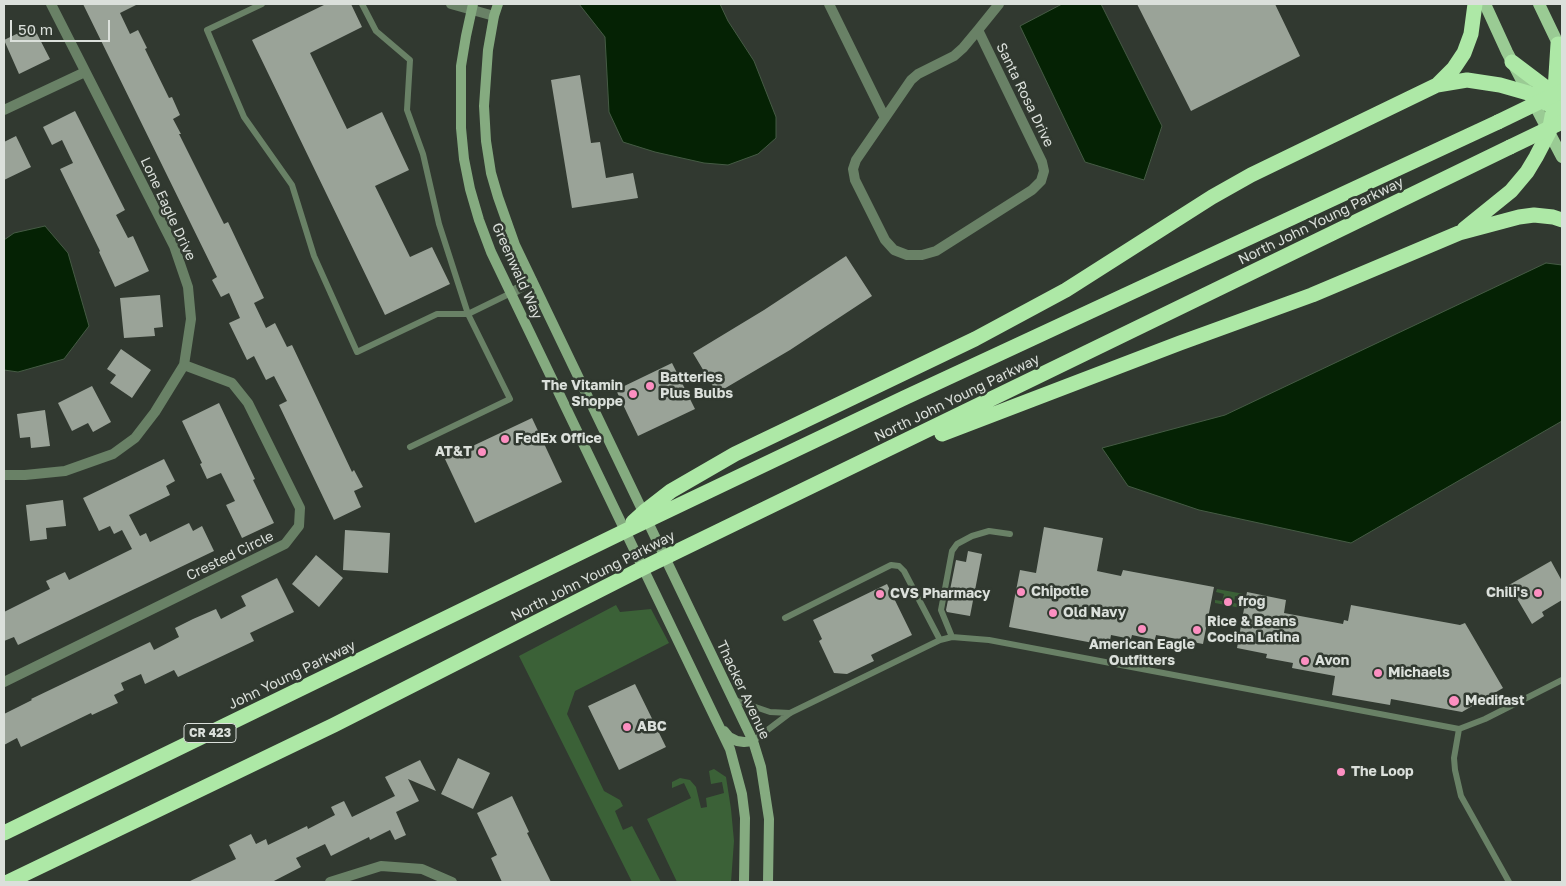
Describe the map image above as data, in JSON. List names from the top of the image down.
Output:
{
  "streets": {
    "highway": ["North John Young Parkway", "John Young Parkway", "CR 423"],
    "street": [
      "Santa Rosa Drive",
      "Lone Eagle Drive",
      "Greenwald Way",
      "Crested Circle",
      "Thacker Avenue"
    ]
  },
  "crossings": [
    ["Lone Eagle Drive", "Crested Circle"],
    ["North John Young Parkway", "Greenwald Way"],
    ["North John Young Parkway", "John Young Parkway"],
    ["North John Young Parkway", "Thacker Avenue"],
    ["Greenwald Way", "Thacker Avenue"]
  ],
  "places": [
    "Batteries Plus Bulbs",
    "The Vitamin Shoppe",
    "FedEx Office",
    "AT&T",
    "Chipotle",
    "Chili's",
    "CVS Pharmacy",
    "frog",
    "Old Navy",
    "American Eagle Outfitters",
    "Rice & Beans Cocina Latina",
    "Avon",
    "Michaels",
    "Medifast",
    "ABC",
    "The Loop"
  ],
  "scale_bar": "50 m"
}
